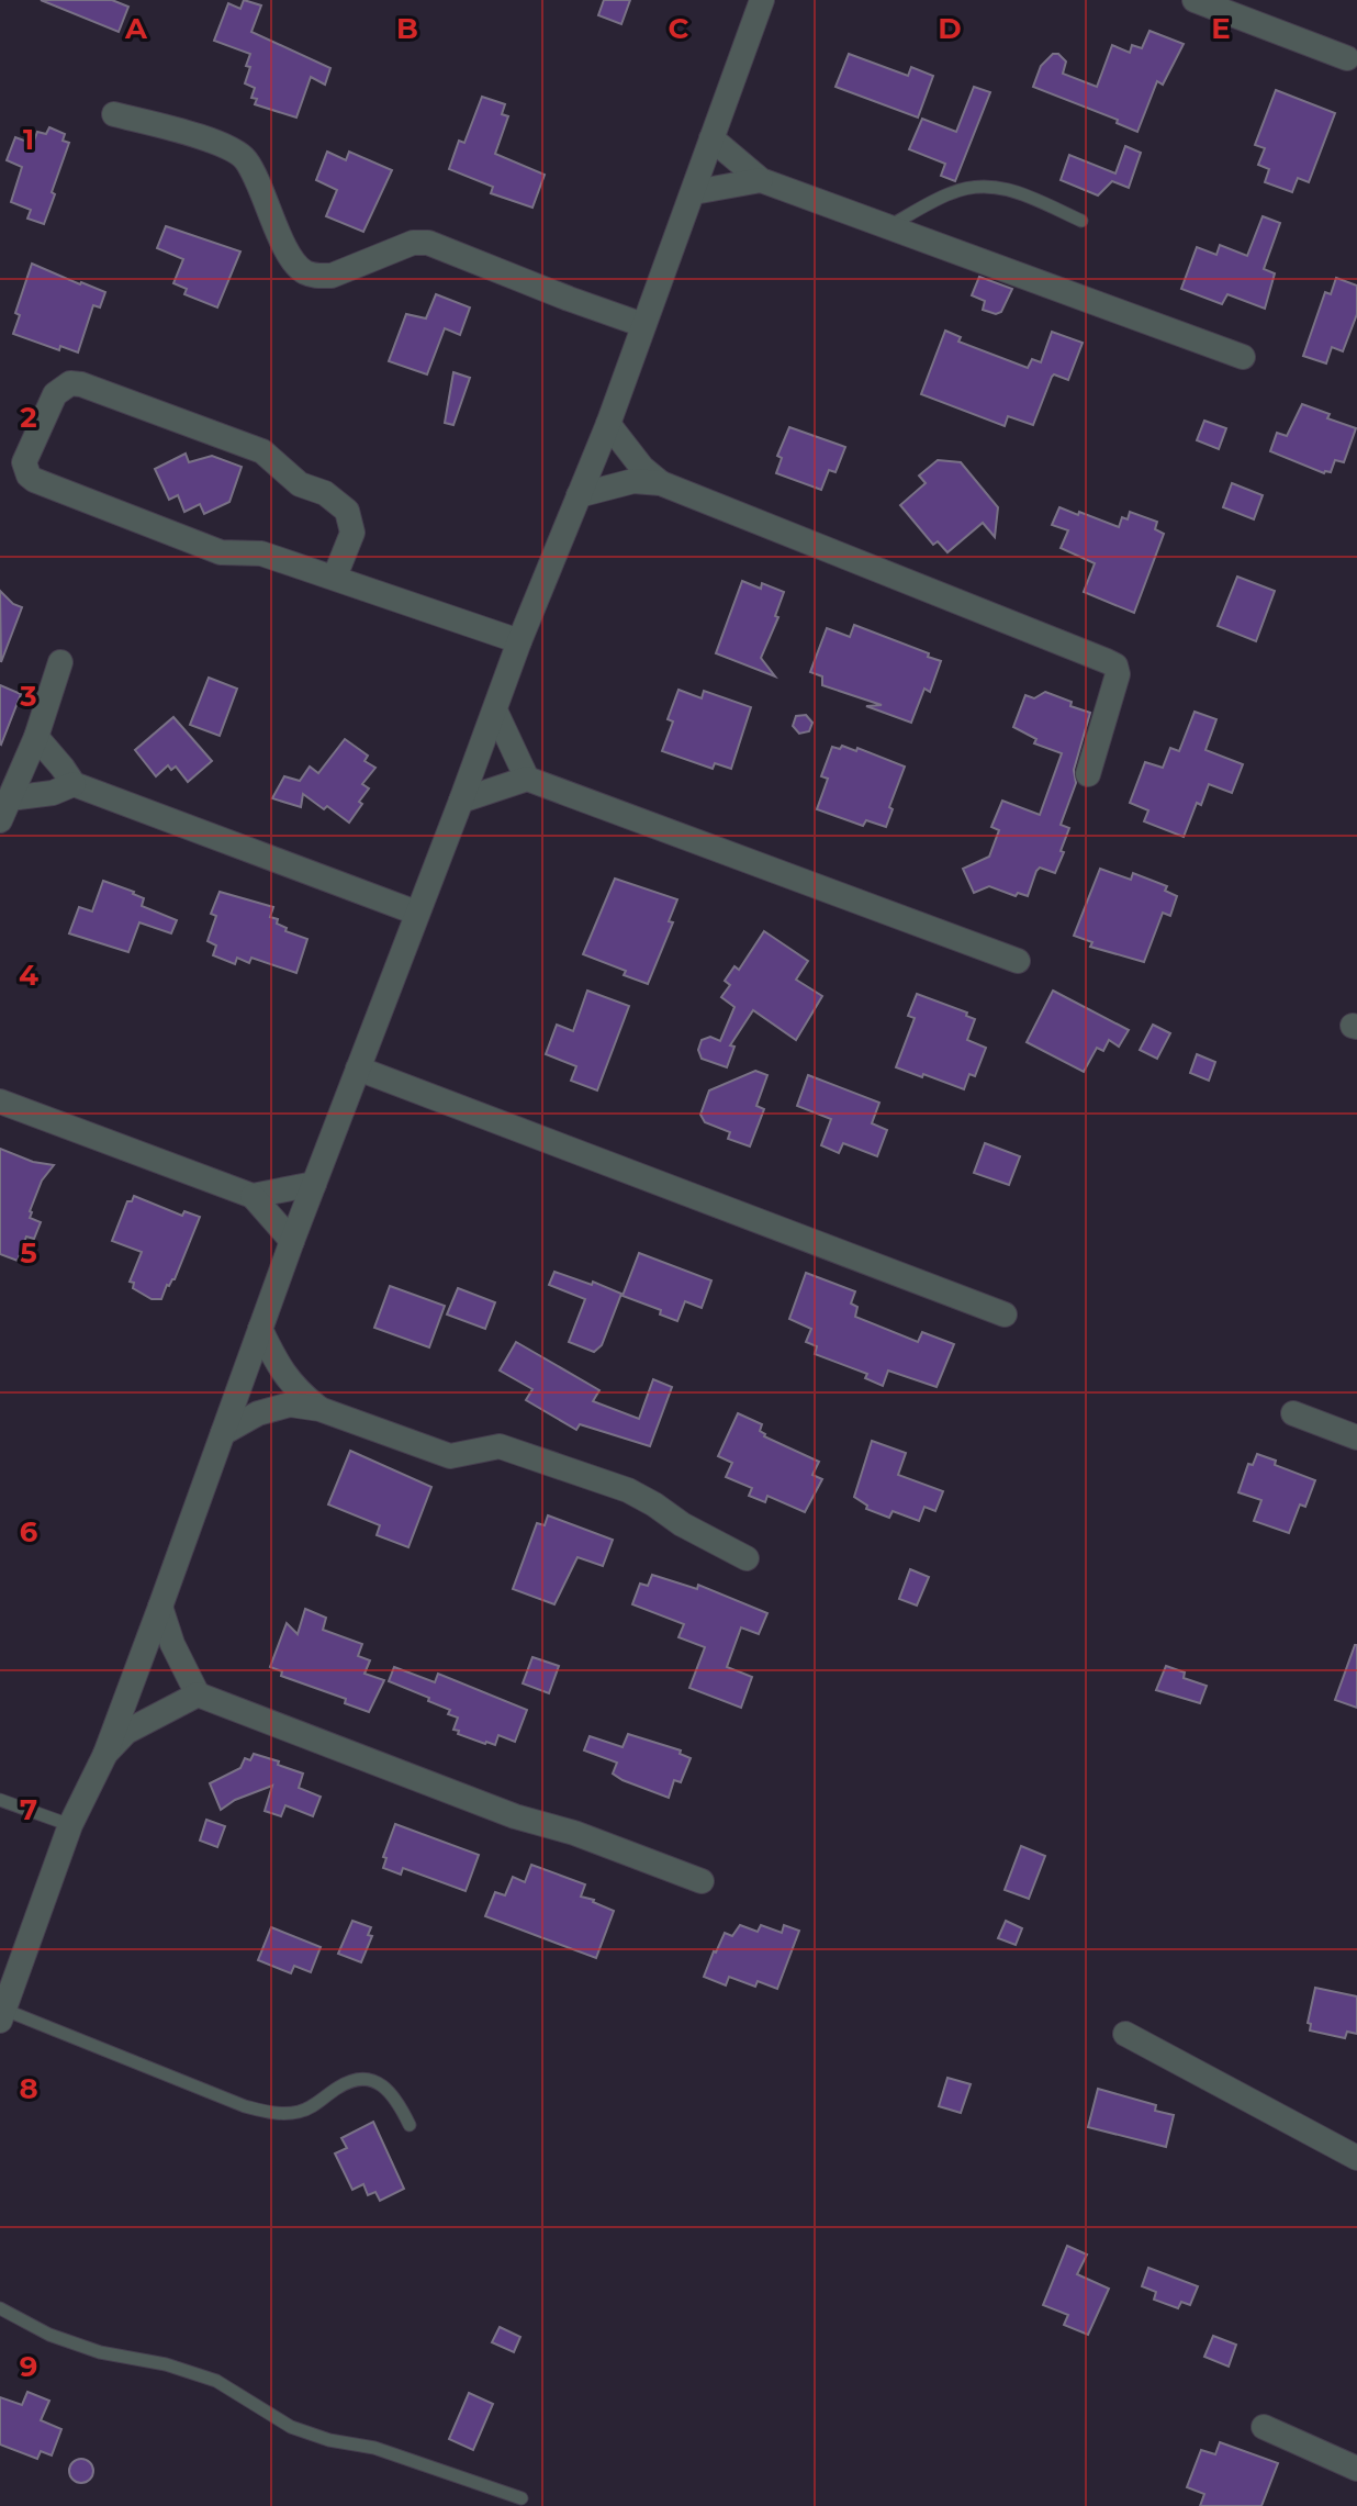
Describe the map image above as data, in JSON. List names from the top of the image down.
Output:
{
  "grid": {
    "columns": [
      "A",
      "B",
      "C",
      "D",
      "E"
    ],
    "rows": [
      "1",
      "2",
      "3",
      "4",
      "5",
      "6",
      "7",
      "8",
      "9"
    ]
  }
}
